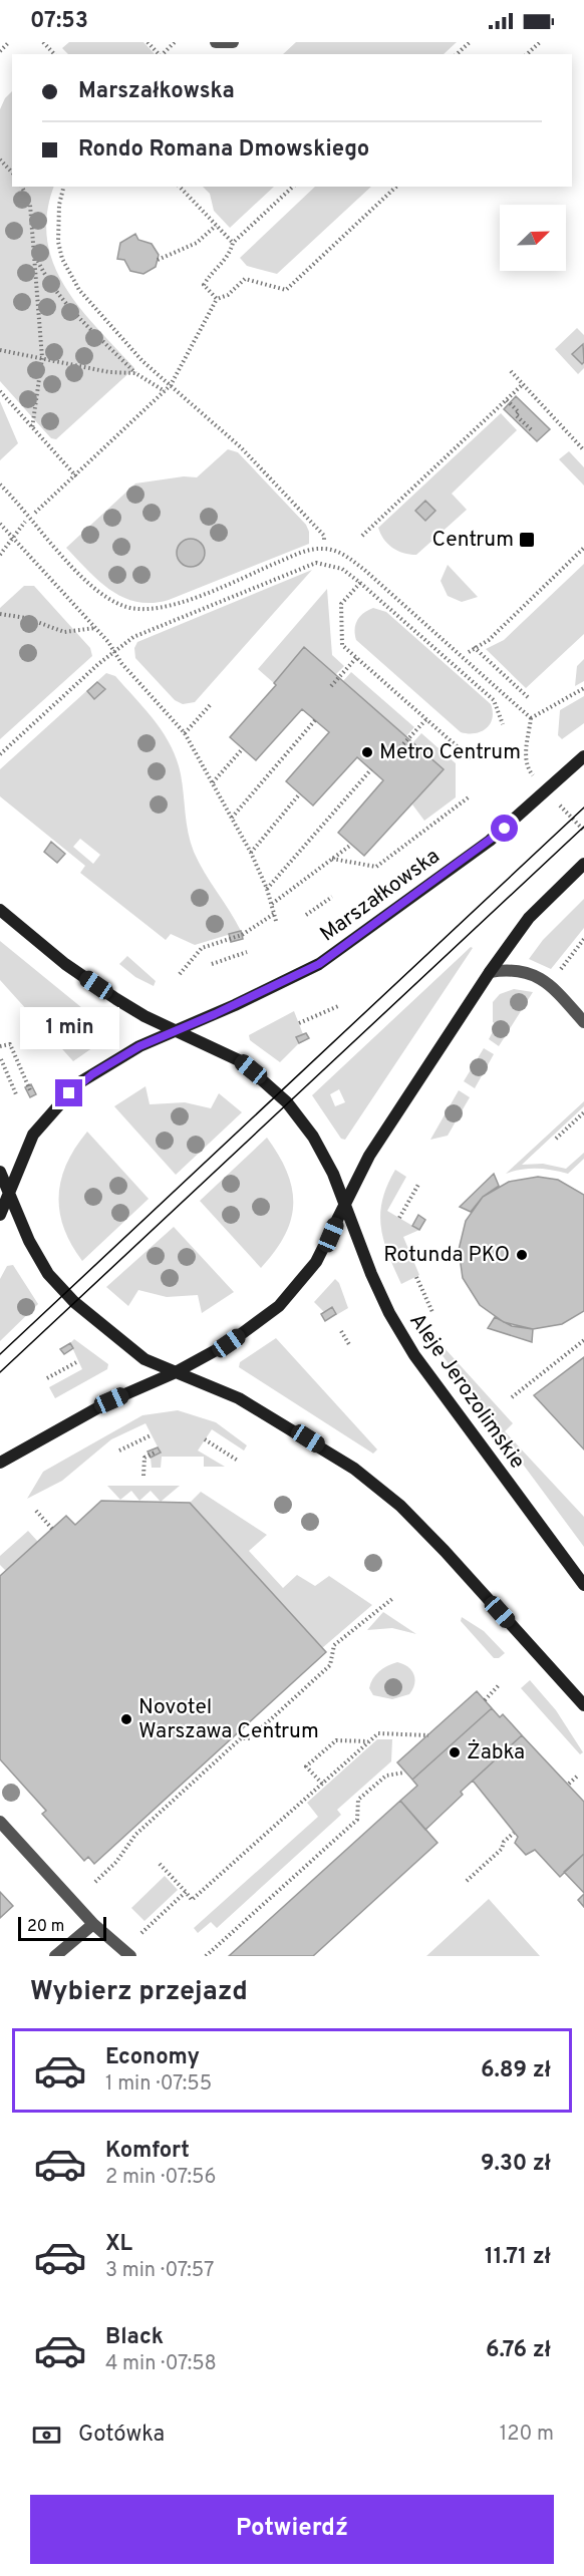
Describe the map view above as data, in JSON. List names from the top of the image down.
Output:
{
  "streets": {
    "main road": ["Marszałkowska", "Aleje Jerozolimskie"]
  },
  "crossings": [
    ["Marszałkowska", "Aleje Jerozolimskie"]
  ],
  "places": {
    "transit": ["Centrum"],
    "other": [
      "Metro Centrum",
      "Rotunda PKO",
      "Novotel Warszawa Centrum",
      "Żabka"
    ]
  },
  "scale_bar": "20 m",
  "north": "top right",
  "page": {
    "status": "07:53",
    "banner": ["Marszałkowska", "Rondo Romana Dmowskiego"],
    "bubble": "1 min",
    "scale": "20 m",
    "heading": "Wybierz przejazd",
    "list": [
      {
        "name": "Economy",
        "note": "1 min · 07:55",
        "value": "6.89 zł"
      },
      {
        "name": "Komfort",
        "note": "2 min · 07:56",
        "value": "9.30 zł"
      },
      {
        "name": "XL",
        "note": "3 min · 07:57",
        "value": "11.71 zł"
      },
      {
        "name": "Black",
        "note": "4 min · 07:58",
        "value": "6.76 zł"
      }
    ],
    "pay": ["Gotówka", "120 m"],
    "buttons": "Potwierdź"
  }
}
